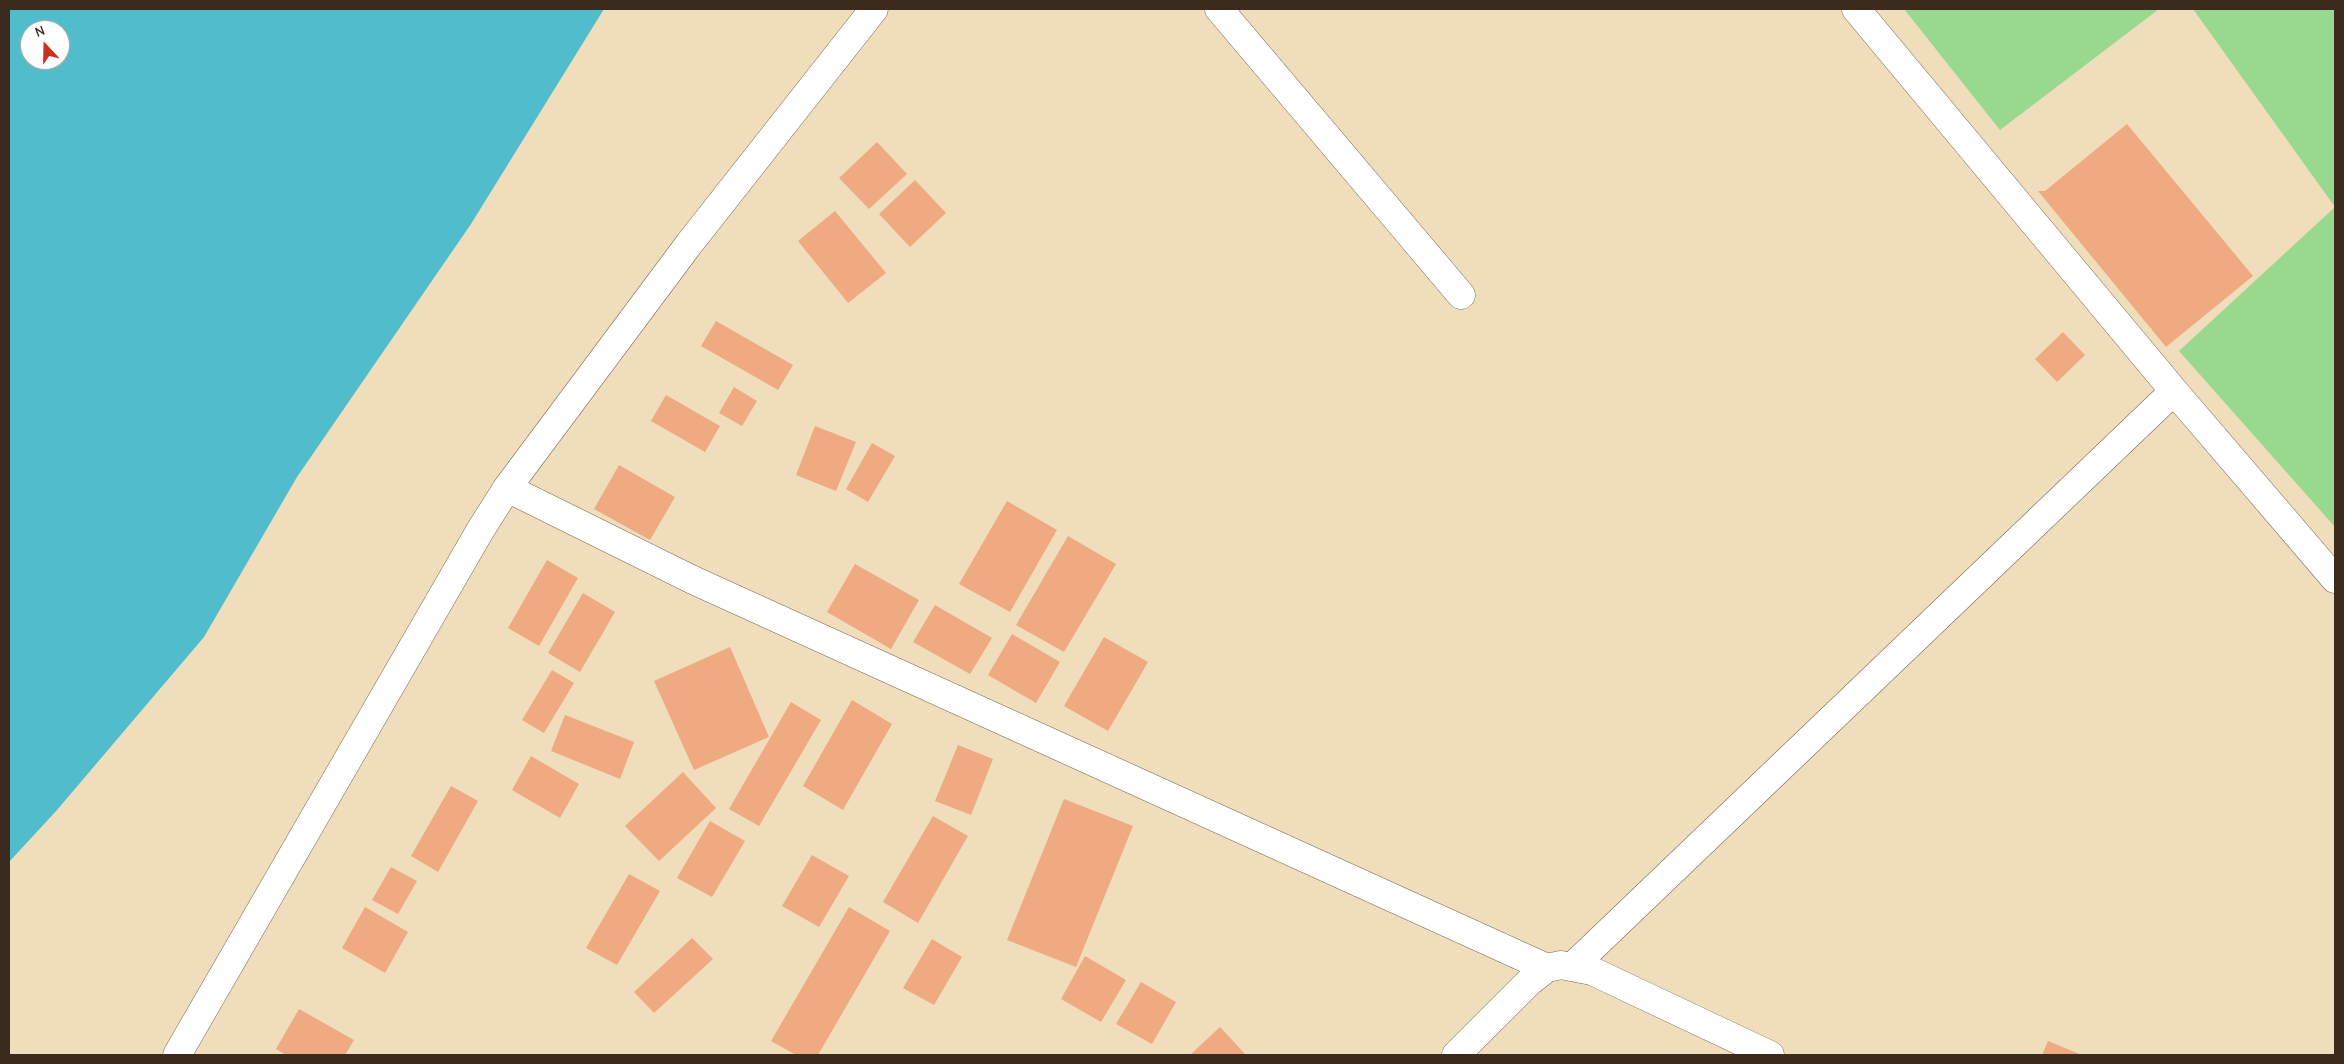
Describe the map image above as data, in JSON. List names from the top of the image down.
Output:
{
  "north": "top"
}
